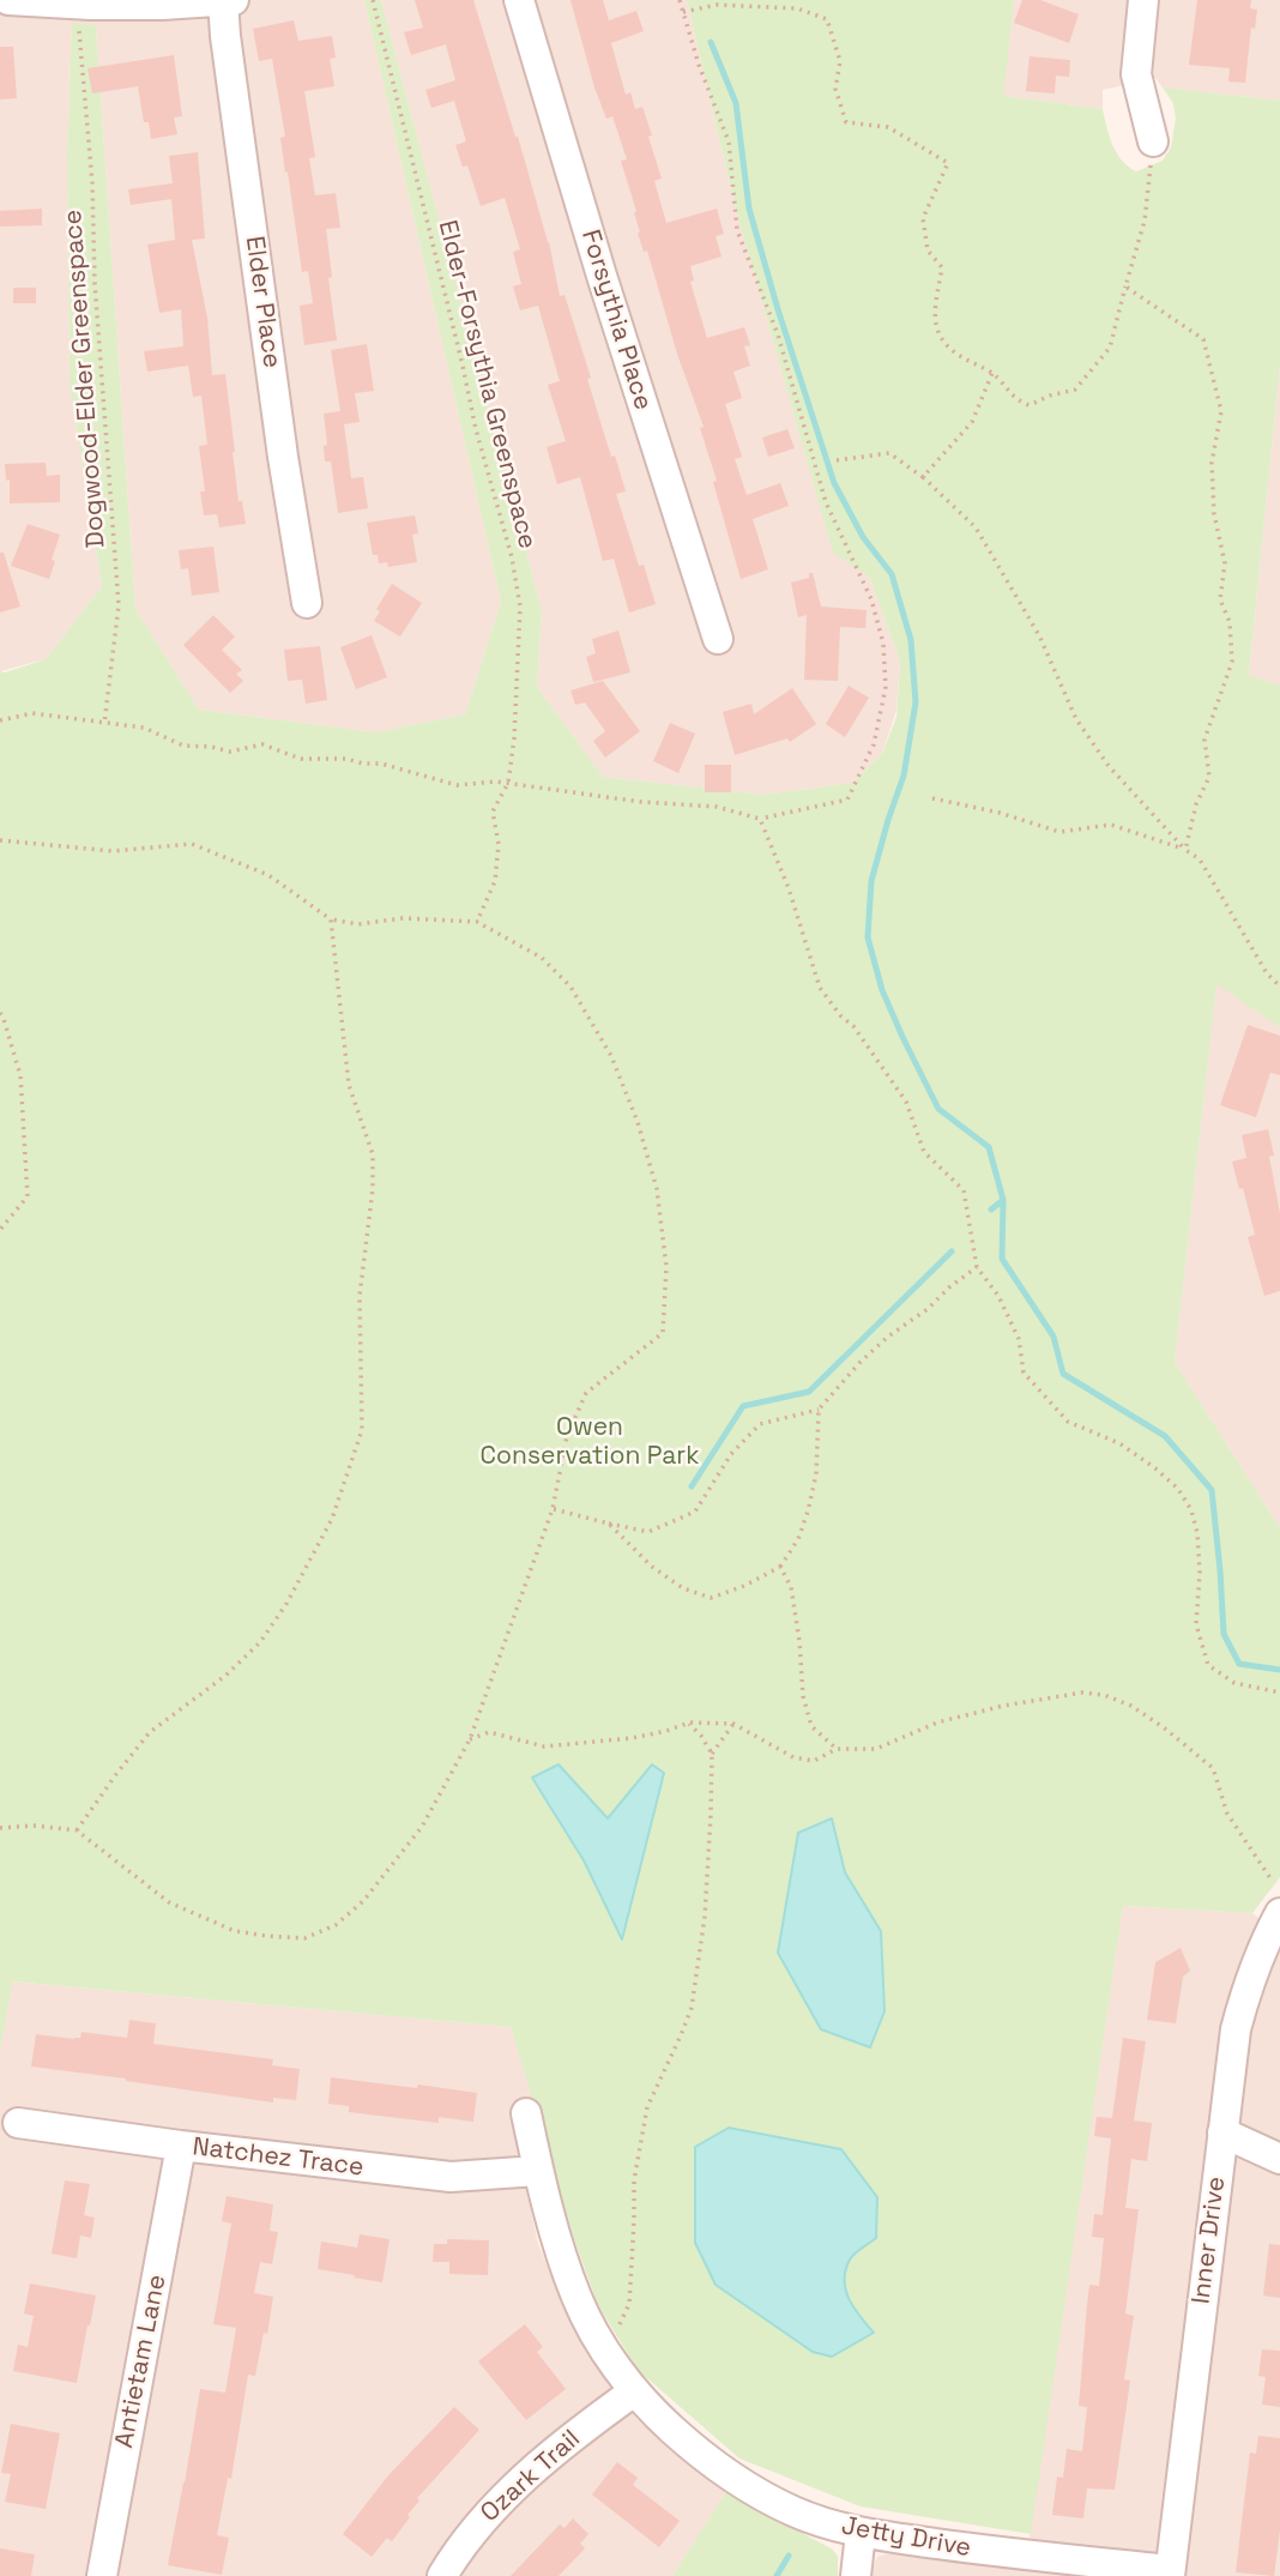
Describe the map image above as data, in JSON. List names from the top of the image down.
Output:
{
  "streets": {
    "street": [
      "Elder Place",
      "Forsythia Place",
      "Natchez Trace",
      "Inner Drive",
      "Antietam Lane",
      "Ozark Trail",
      "Jetty Drive"
    ],
    "path": ["Dogwood-Elder Greenspace", "Elder-Forsythia Greenspace"]
  },
  "crossings": [
    ["Natchez Trace", "Antietam Lane"],
    ["Natchez Trace", "Jetty Drive"],
    ["Inner Drive", "Jetty Drive"],
    ["Ozark Trail", "Jetty Drive"]
  ],
  "parks": ["Owen Conservation Park"]
}
